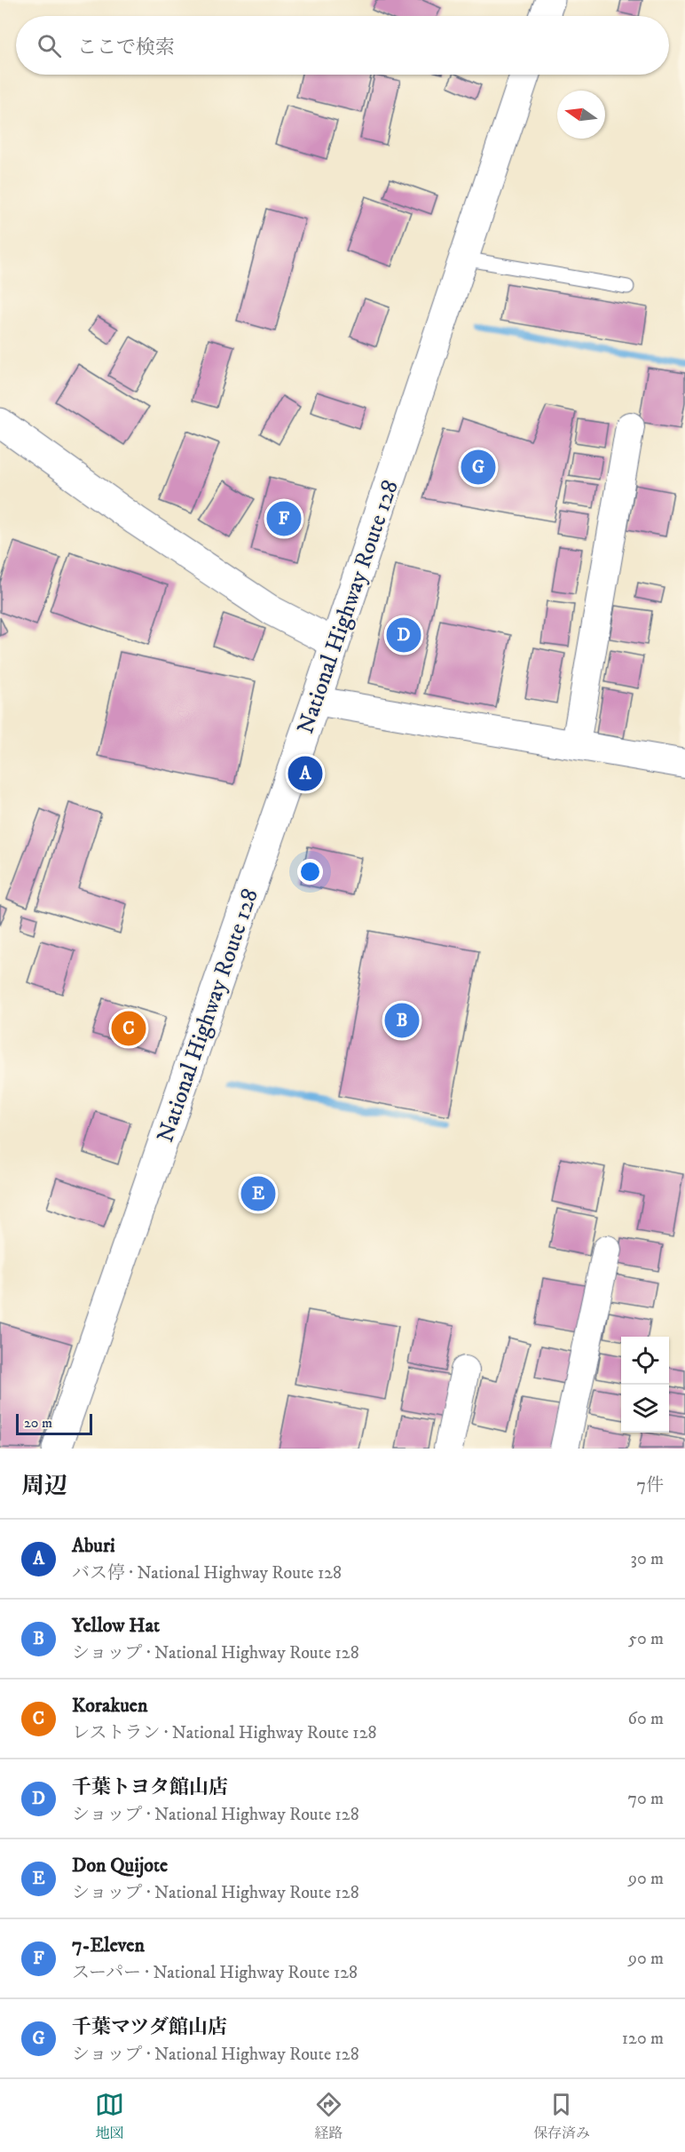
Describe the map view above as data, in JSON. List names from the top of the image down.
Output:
{
  "streets": {
    "main road": ["National Highway Route 128"]
  },
  "scale_bar": "20 m",
  "north": "left",
  "page": {
    "search": "ここで検索",
    "pins": [
      "G",
      "F",
      "D",
      "A",
      "B",
      "C",
      "E"
    ],
    "scale": "20 m",
    "heading": ["周辺", "7件"],
    "list": [
      {
        "mark": "A",
        "name": "Aburi",
        "note": "バス停 · National Highway Route 128",
        "value": "30 m"
      },
      {
        "mark": "B",
        "name": "Yellow Hat",
        "note": "ショップ · National Highway Route 128",
        "value": "50 m"
      },
      {
        "mark": "C",
        "name": "Korakuen",
        "note": "レストラン · National Highway Route 128",
        "value": "60 m"
      },
      {
        "mark": "D",
        "name": "千葉トヨタ館山店",
        "note": "ショップ · National Highway Route 128",
        "value": "70 m"
      },
      {
        "mark": "E",
        "name": "Don Quijote",
        "note": "ショップ · National Highway Route 128",
        "value": "90 m"
      },
      {
        "mark": "F",
        "name": "7-Eleven",
        "note": "スーパー · National Highway Route 128",
        "value": "90 m"
      },
      {
        "mark": "G",
        "name": "千葉マツダ館山店",
        "note": "ショップ · National Highway Route 128",
        "value": "120 m"
      }
    ],
    "nav": ["地図", "経路", "保存済み"]
  }
}
